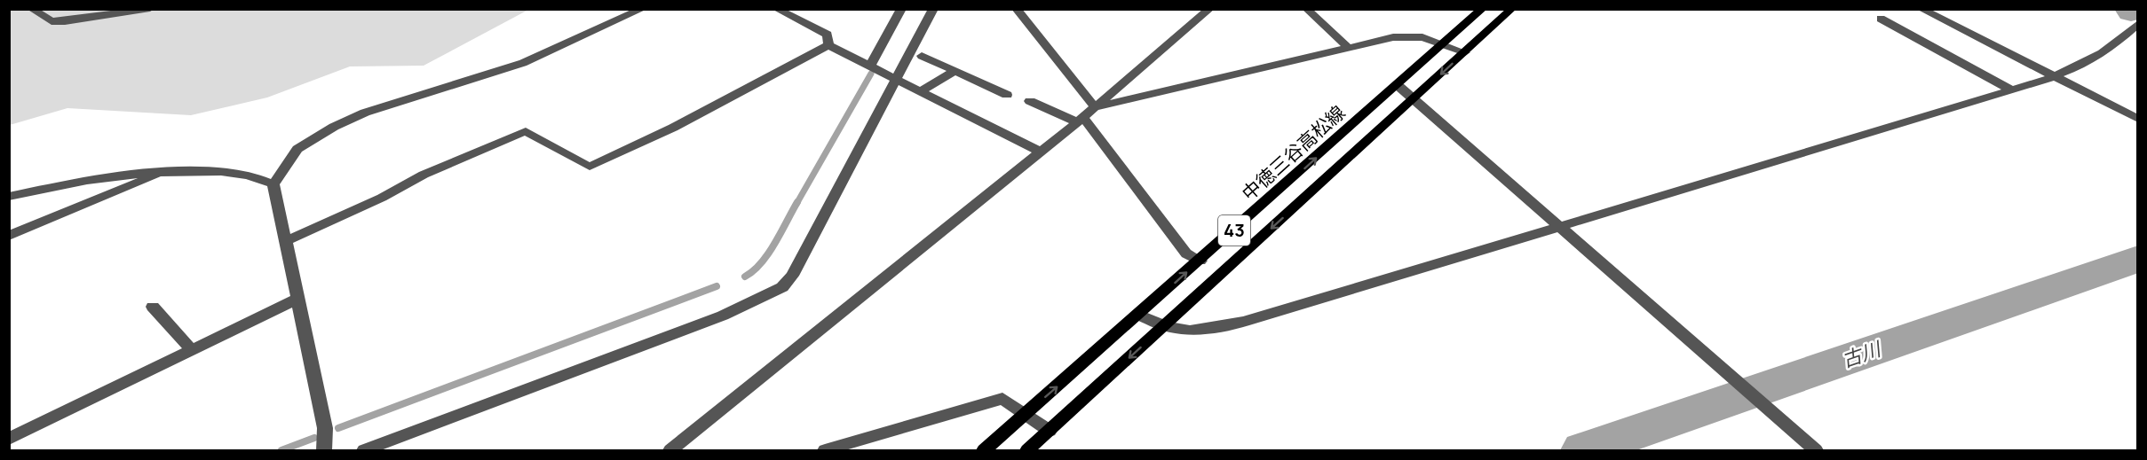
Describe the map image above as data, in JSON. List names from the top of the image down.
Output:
{
  "streets": {
    "main road": ["中徳三谷高松線", "43"]
  },
  "water": ["古川"]
}
